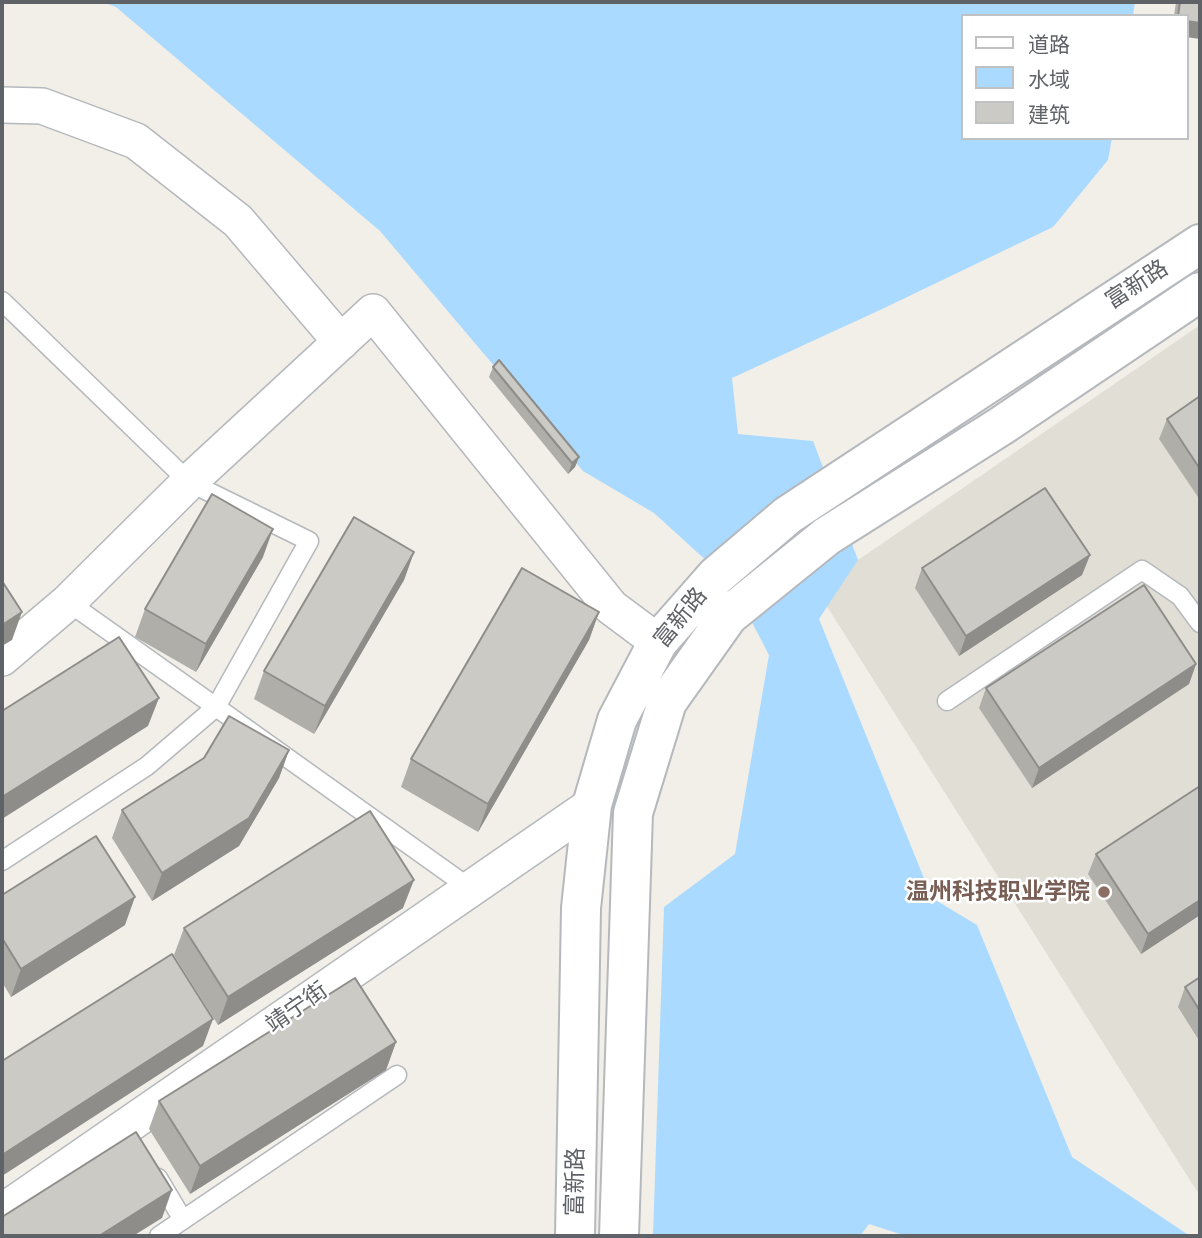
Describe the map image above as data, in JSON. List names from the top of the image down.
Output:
{
  "streets": {
    "street": ["富新路", "靖宁街"]
  },
  "crossings": [
    ["富新路", "靖宁街"]
  ],
  "places": ["温州科技职业学院"],
  "legend": ["道路", "水域", "建筑"]
}
